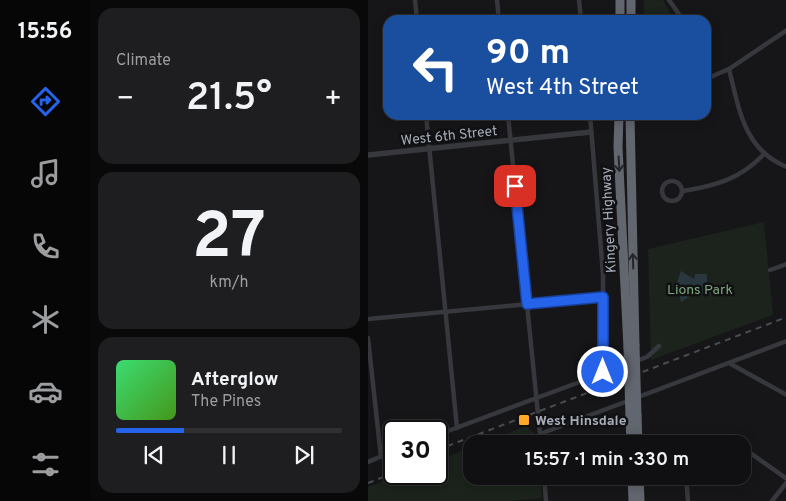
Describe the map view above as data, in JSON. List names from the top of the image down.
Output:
{
  "streets": {
    "highway": ["Kingery Highway"],
    "street": ["West 6th Street"]
  },
  "parks": ["Lions Park"],
  "places": {
    "transit": ["West Hinsdale"]
  },
  "page": {
    "tabs": "15:56",
    "tile": [
      "Climate",
      ["27", "km/h"]
    ],
    "turn": ["90 m", "West 4th Street"],
    "heat": ["−", "21.5°", "+"],
    "song": ["Afterglow", "The Pines"],
    "limit": "30",
    "trip": "15:57 · 1 min · 330 m"
  }
}
